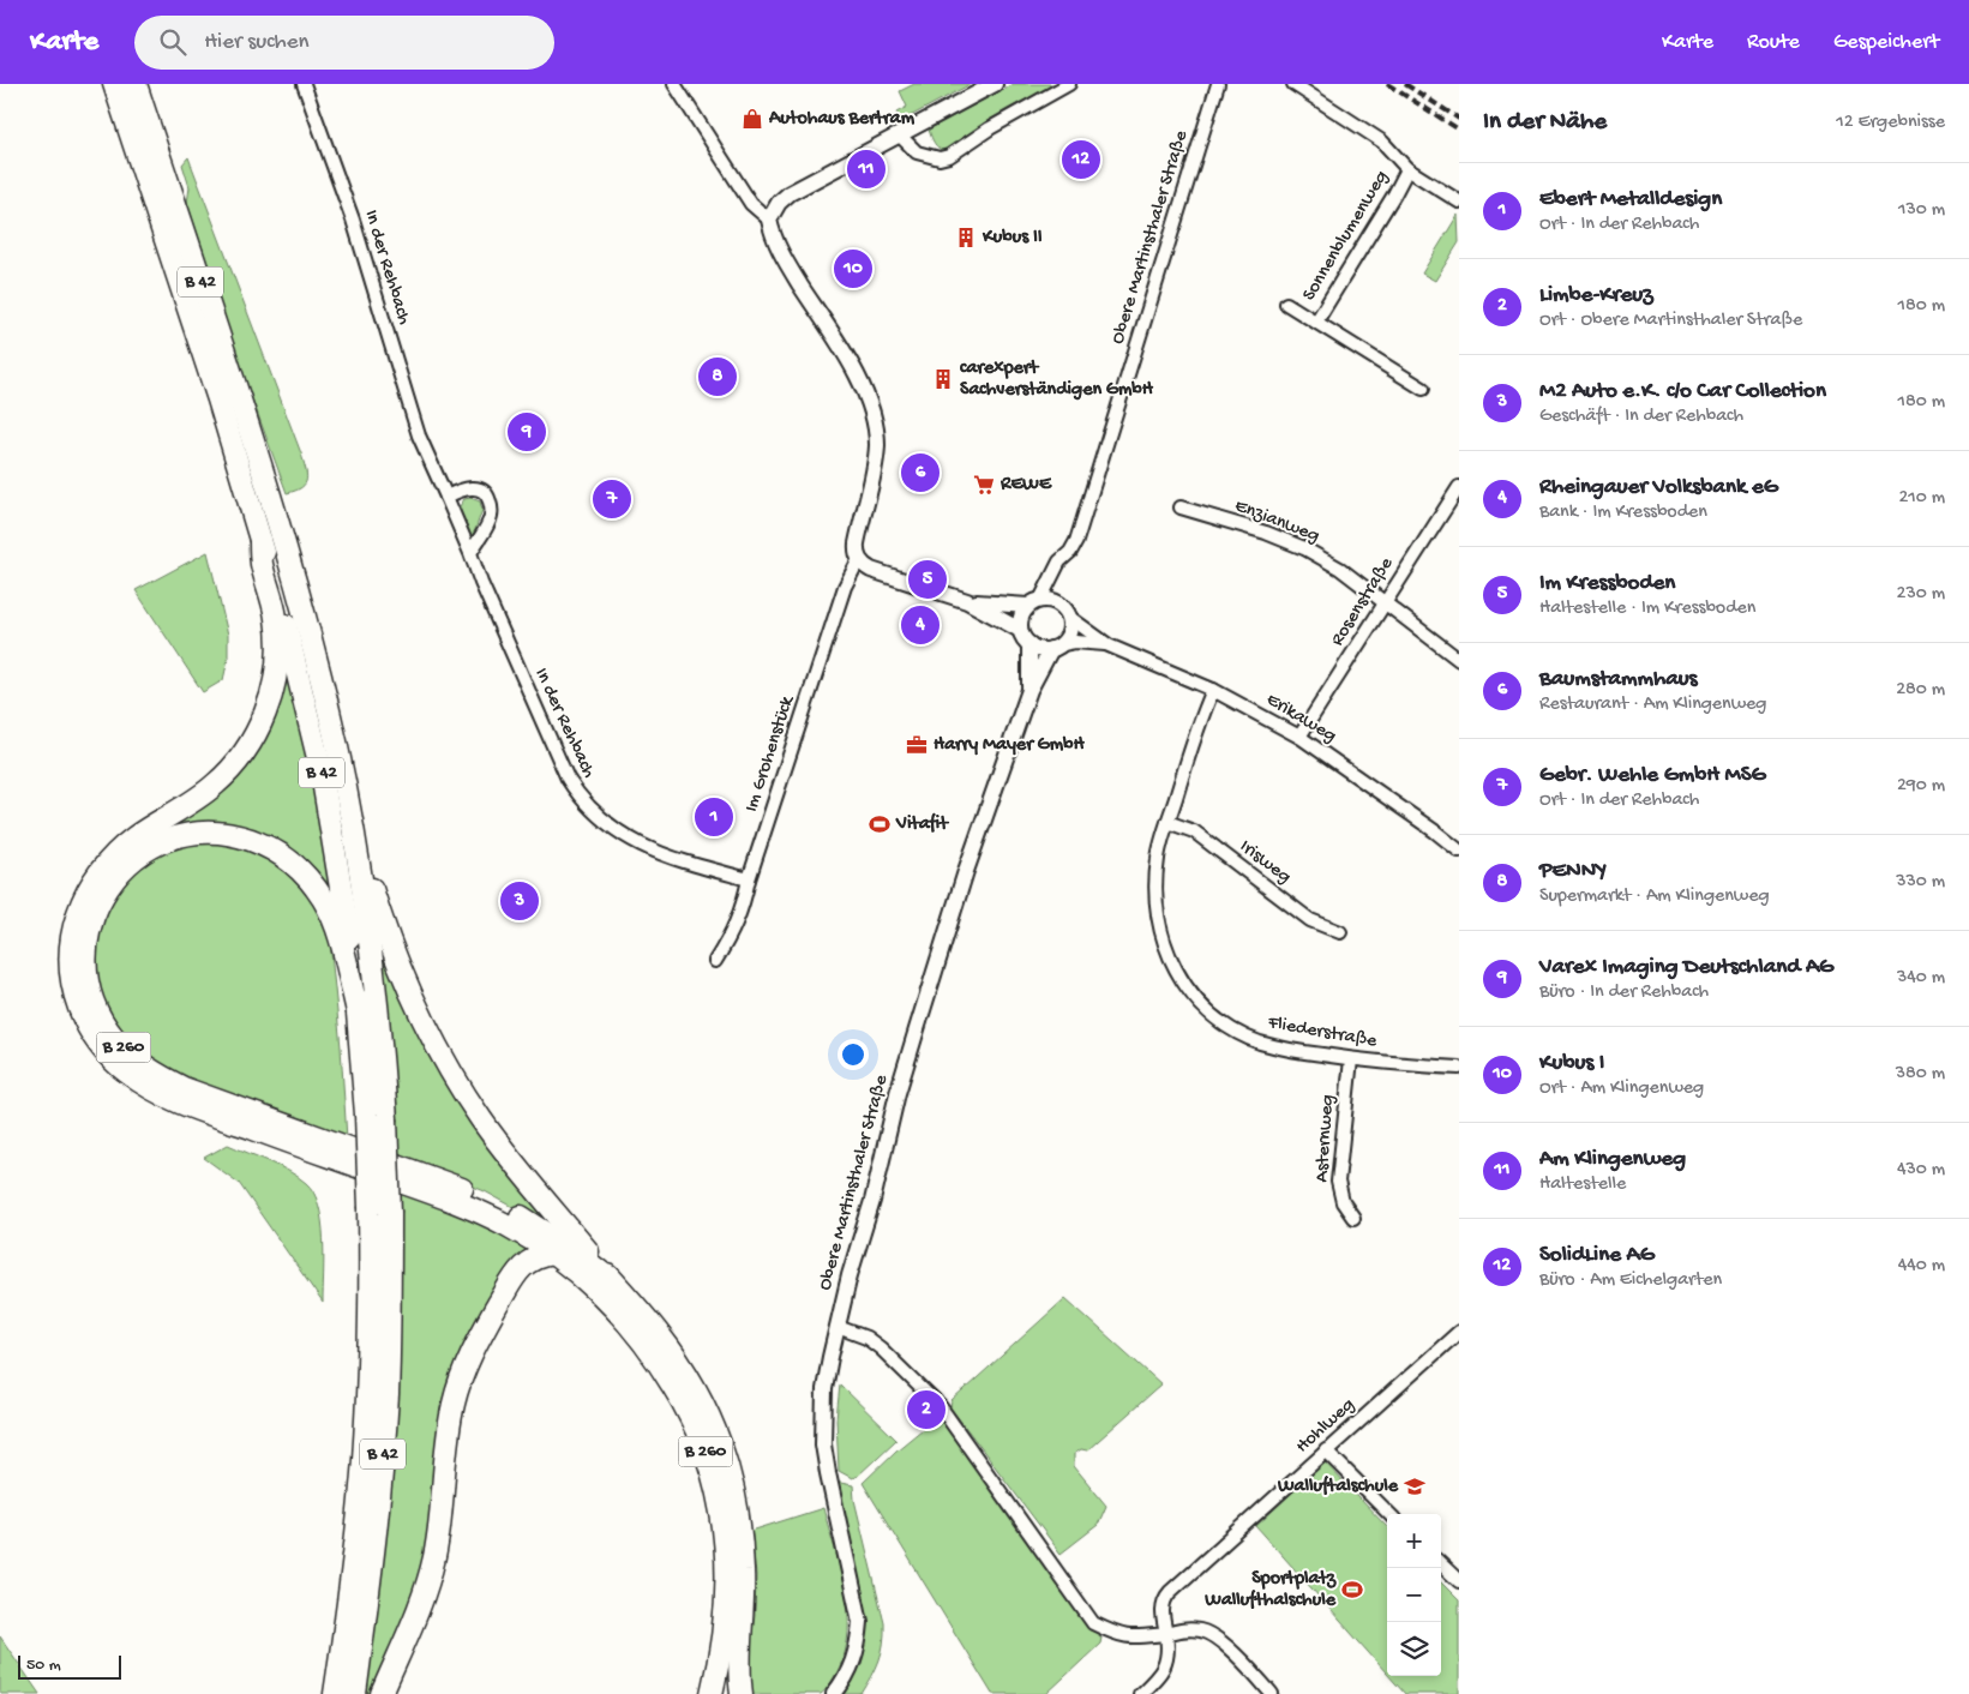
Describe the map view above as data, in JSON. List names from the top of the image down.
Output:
{
  "streets": {
    "highway": ["B 42", "B 260"],
    "street": [
      "Sonnenblumenweg",
      "Obere Martinsthaler Straße",
      "In der Rehbach",
      "Enzianweg",
      "Rosenstraße",
      "Erikaweg",
      "Im Grohenstück",
      "Irisweg",
      "Fliederstraße",
      "Asternweg",
      "Hohlweg"
    ]
  },
  "crossings": [
    ["Obere Martinsthaler Straße", "Erikaweg"],
    ["In der Rehbach", "Im Grohenstück"],
    ["B 42", "B 260"],
    ["Enzianweg", "Rosenstraße"],
    ["Rosenstraße", "Erikaweg"],
    ["Erikaweg", "Fliederstraße"],
    ["Irisweg", "Fliederstraße"],
    ["Fliederstraße", "Asternweg"]
  ],
  "places": {
    "shop": ["Autohaus Bertram"],
    "building": ["Kubus II", "carexpert Sachverständigen GmbH"],
    "supermarket": ["REWE"],
    "office": ["Harry Mayer GmbH"],
    "sports": ["Vitafit", "Sportplatz Wallufthalschule"],
    "school or university": ["Walluftalschule"]
  },
  "scale_bar": "50 m",
  "page": {
    "header": "Karte",
    "search": "Hier suchen",
    "nav": ["Karte", "Route", "Gespeichert"],
    "heading": ["In der Nähe", "12 Ergebnisse"],
    "pins": [
      "12",
      "11",
      "10",
      "8",
      "9",
      "6",
      "7",
      "5",
      "4",
      "1",
      "3",
      "2"
    ],
    "list": [
      {
        "mark": "1",
        "name": "Ebert Metalldesign",
        "note": "Ort · In der Rehbach",
        "value": "130 m"
      },
      {
        "mark": "2",
        "name": "Limbe-Kreuz",
        "note": "Ort · Obere Martinsthaler Straße",
        "value": "180 m"
      },
      {
        "mark": "3",
        "name": "M2 Auto e.K. c/o Car Collection",
        "note": "Geschäft · In der Rehbach",
        "value": "180 m"
      },
      {
        "mark": "4",
        "name": "Rheingauer Volksbank eG",
        "note": "Bank · Im Kressboden",
        "value": "210 m"
      },
      {
        "mark": "5",
        "name": "Im Kressboden",
        "note": "Haltestelle · Im Kressboden",
        "value": "230 m"
      },
      {
        "mark": "6",
        "name": "Baumstammhaus",
        "note": "Restaurant · Am Klingenweg",
        "value": "280 m"
      },
      {
        "mark": "7",
        "name": "Gebr. Wehle GmbH MSG",
        "note": "Ort · In der Rehbach",
        "value": "290 m"
      },
      {
        "mark": "8",
        "name": "PENNY",
        "note": "Supermarkt · Am Klingenweg",
        "value": "330 m"
      },
      {
        "mark": "9",
        "name": "Varex Imaging Deutschland AG",
        "note": "Büro · In der Rehbach",
        "value": "340 m"
      },
      {
        "mark": "10",
        "name": "Kubus I",
        "note": "Ort · Am Klingenweg",
        "value": "380 m"
      },
      {
        "mark": "11",
        "name": "Am Klingenweg",
        "note": "Haltestelle",
        "value": "430 m"
      },
      {
        "mark": "12",
        "name": "SolidLine AG",
        "note": "Büro · Am Eichelgarten",
        "value": "440 m"
      }
    ],
    "map_buttons": ["+", "−"],
    "scale": "50 m"
  }
}
